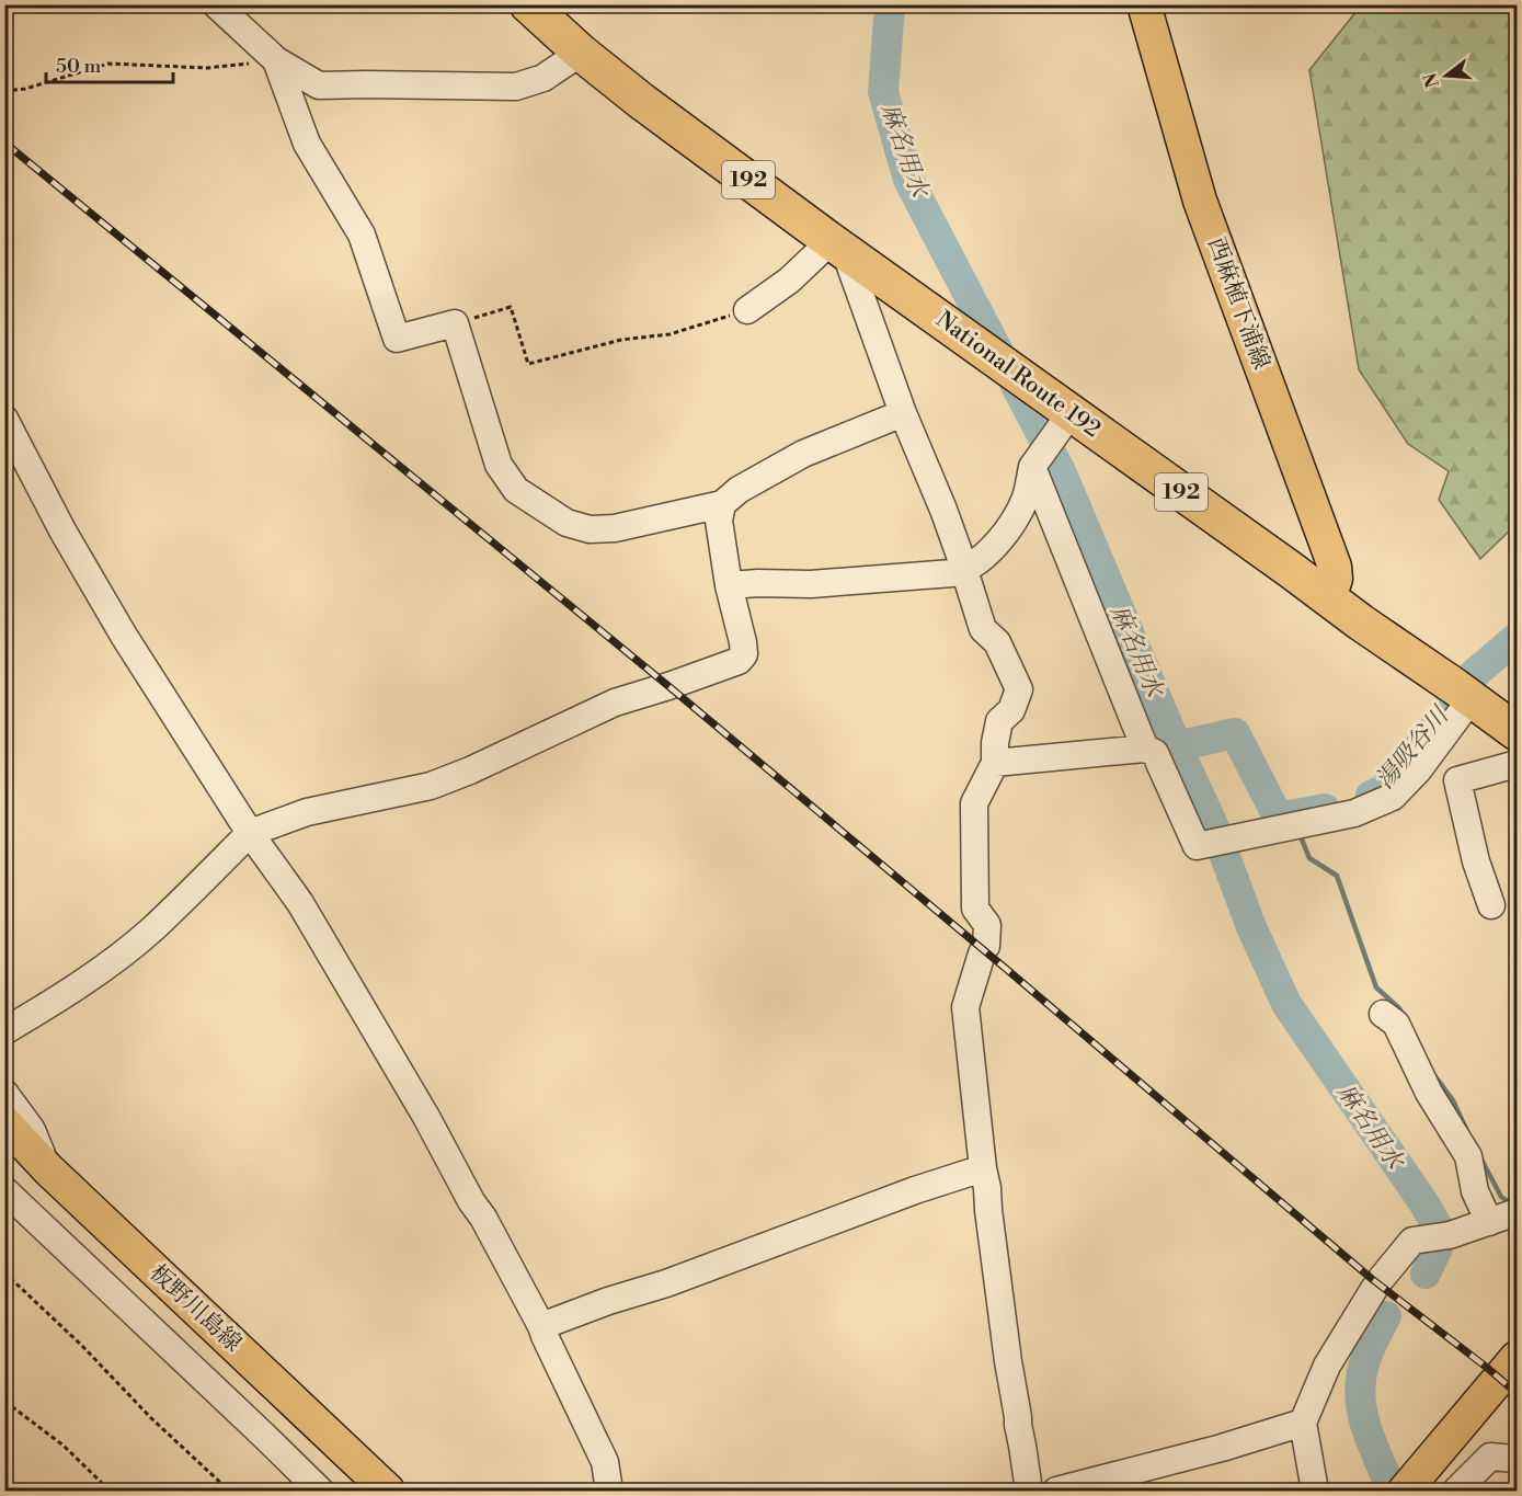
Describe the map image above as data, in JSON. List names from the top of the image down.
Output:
{
  "streets": {
    "highway": ["192", "National Route 192"],
    "main road": ["西麻植下浦線", "板野川島線"]
  },
  "crossings": [
    ["西麻植下浦線", "National Route 192"]
  ],
  "water": ["麻名用水", "湯吸谷川"],
  "scale_bar": "50 m",
  "north": "left"
}
